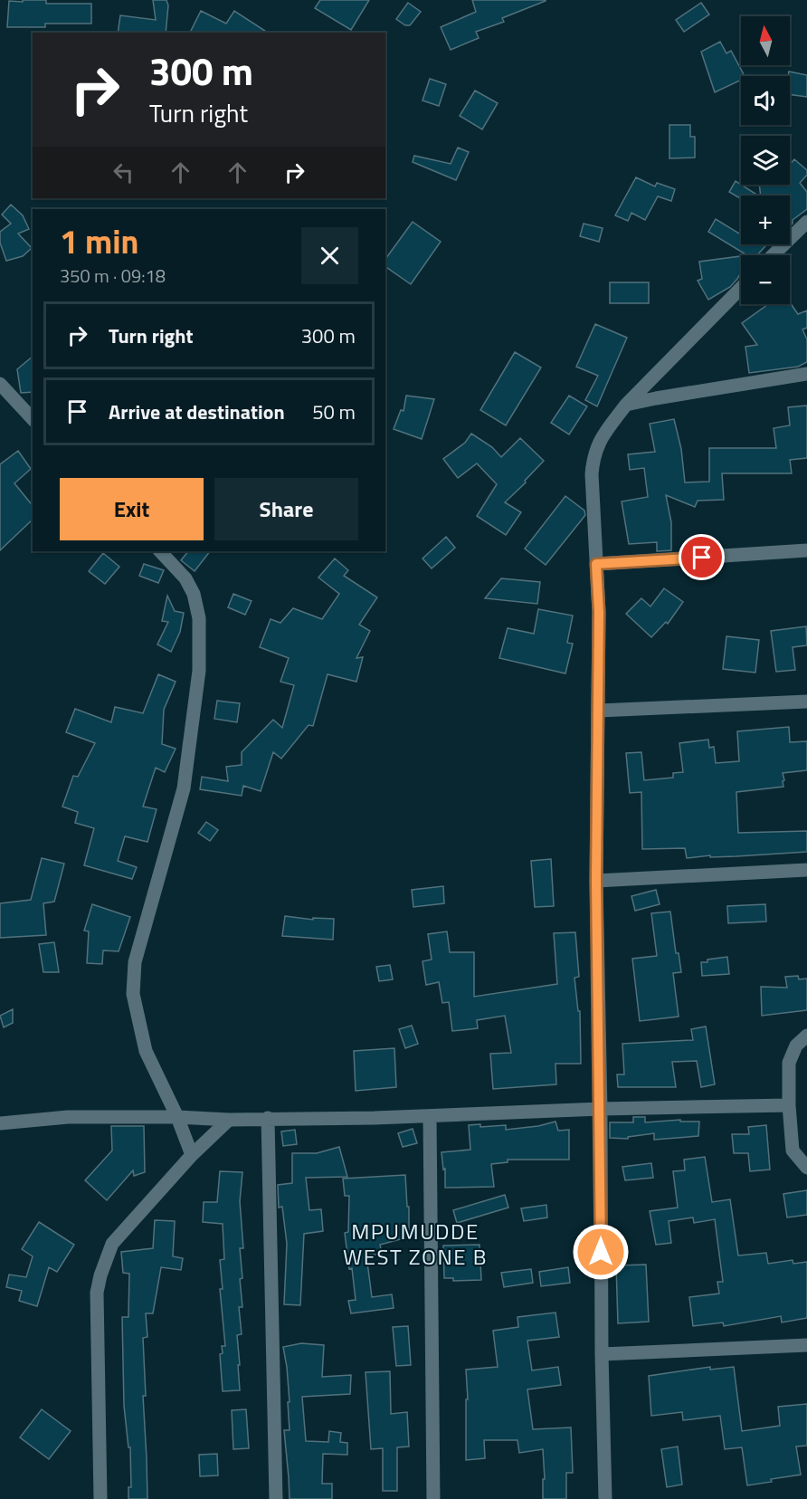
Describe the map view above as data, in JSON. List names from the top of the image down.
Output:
{
  "districts": ["MPUMUDDE WEST ZONE B"],
  "north": "top",
  "page": {
    "map_buttons": ["+", "−"],
    "turn": ["300 m", "Turn right"],
    "heading": ["1 min", "350 m · 09:18"],
    "list": [
      {
        "name": "Turn right",
        "value": "300 m"
      },
      {
        "name": "Arrive at destination",
        "value": "50 m"
      }
    ],
    "buttons": ["Exit", "Share"]
  }
}
